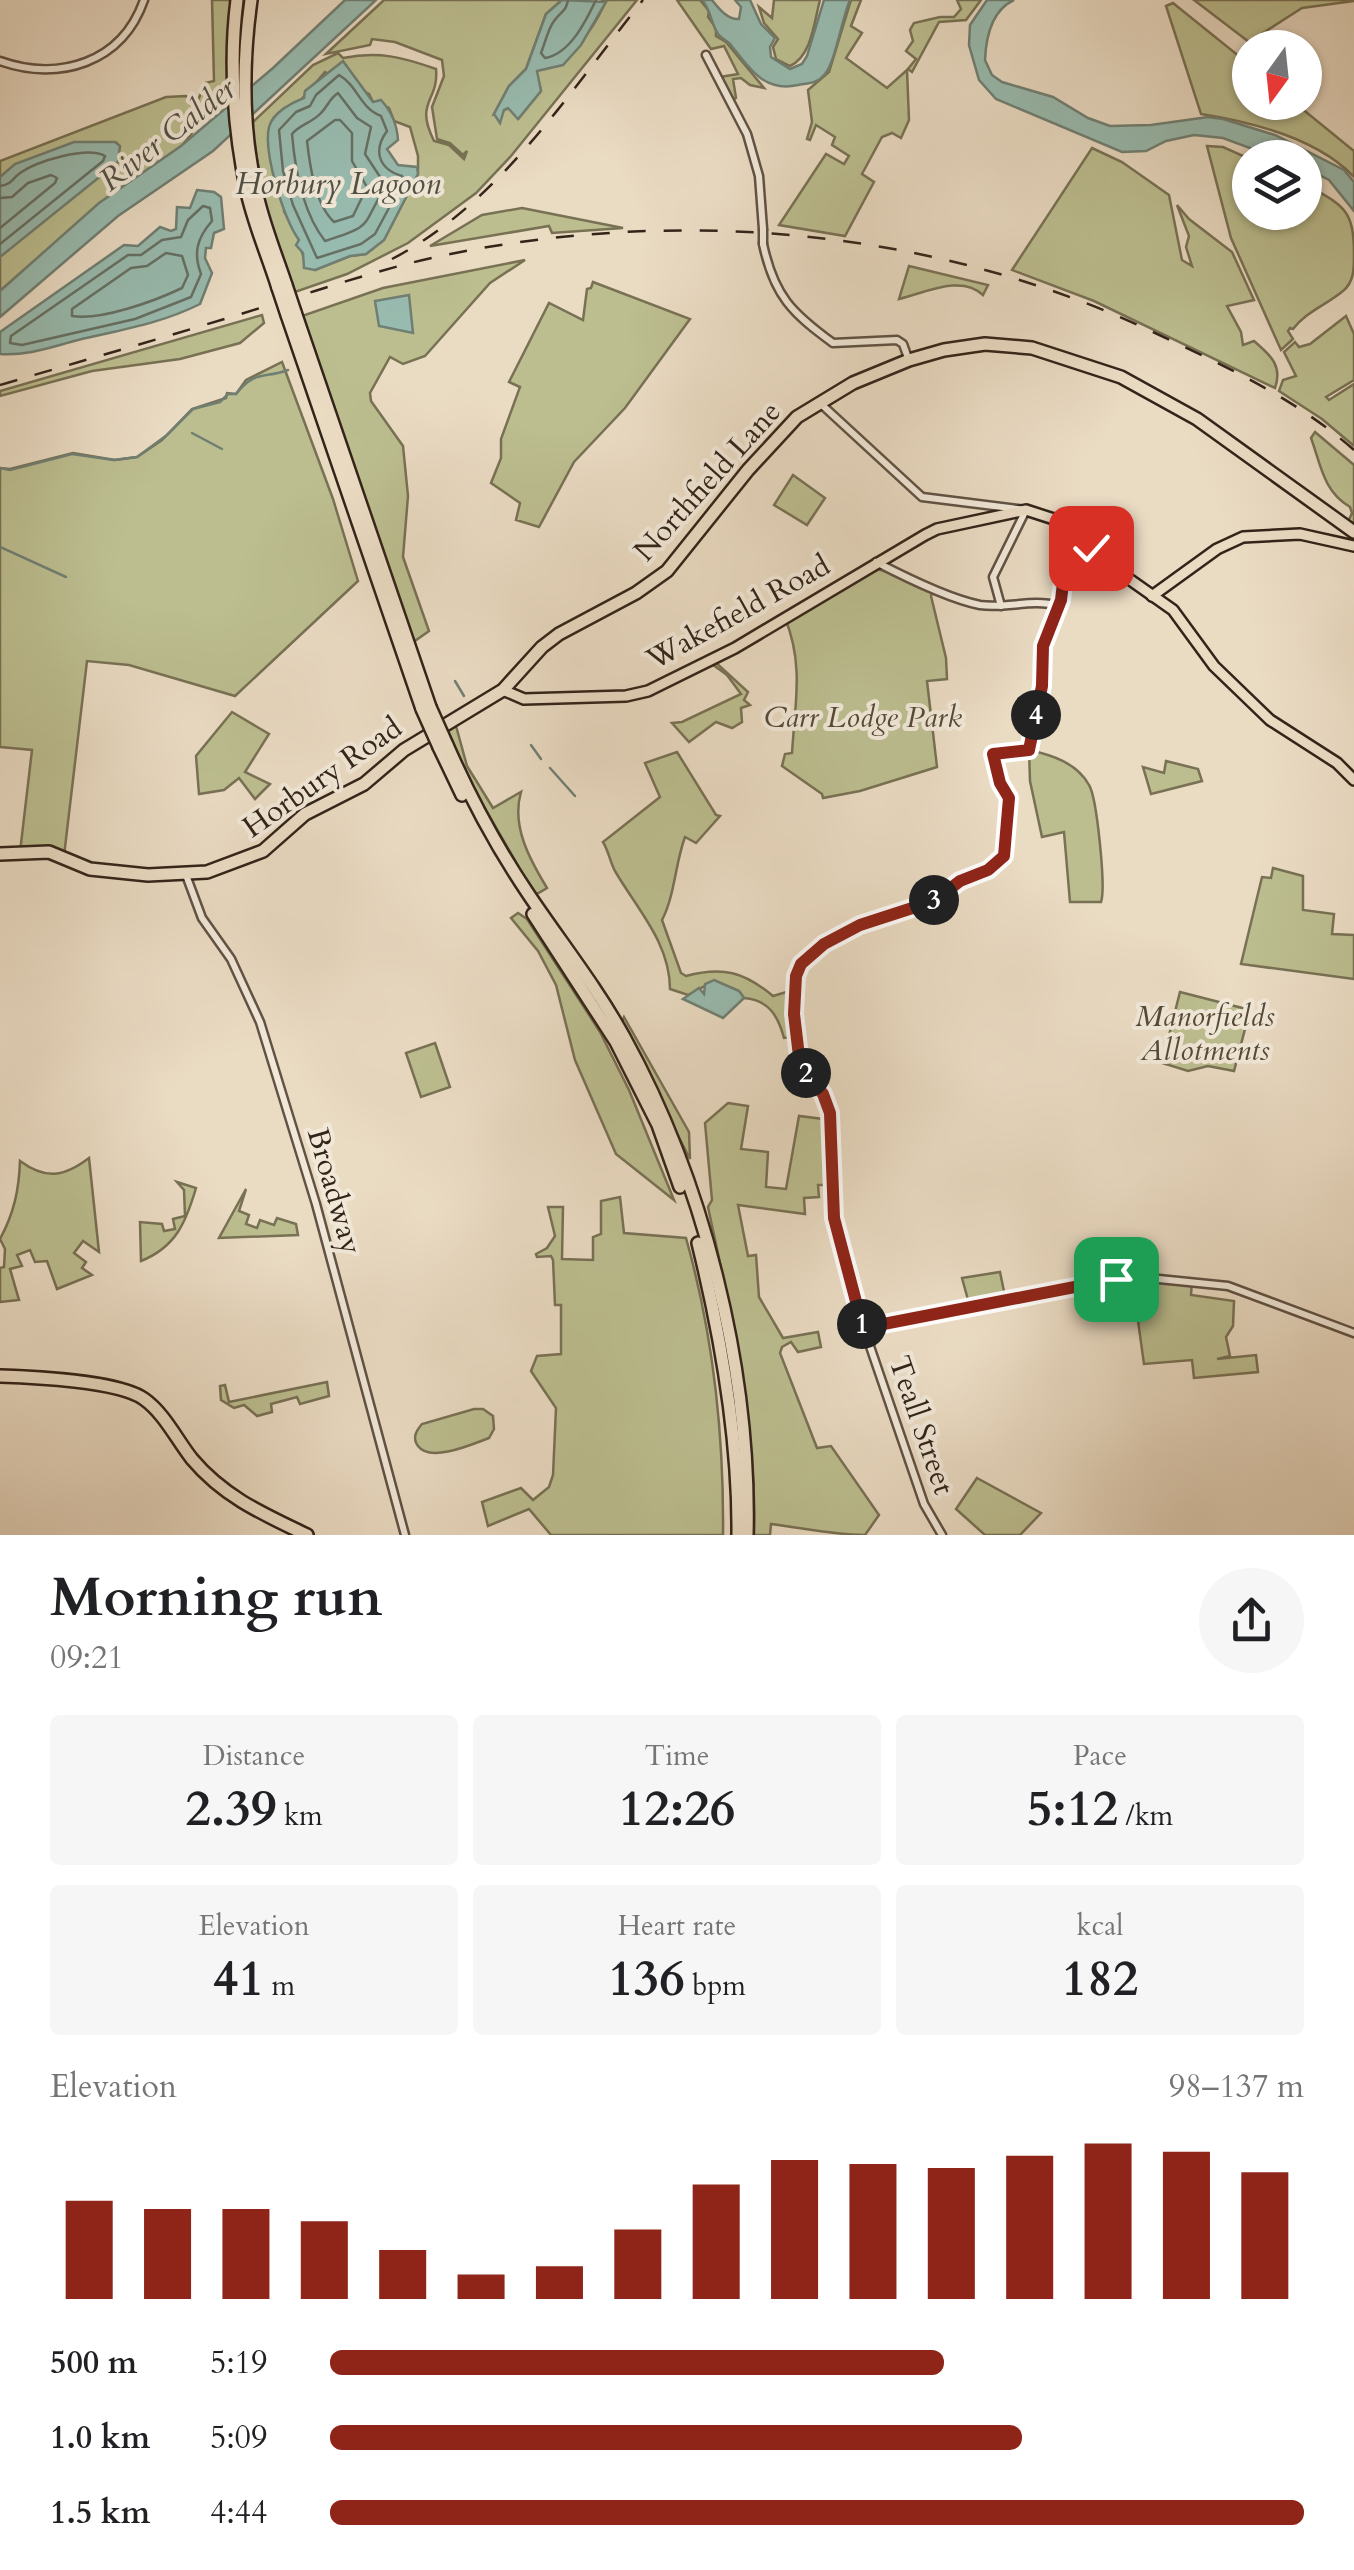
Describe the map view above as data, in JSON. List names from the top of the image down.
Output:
{
  "streets": {
    "highway": ["Northfield Lane", "Horbury Road"],
    "main road": ["Wakefield Road"],
    "street": ["Broadway", "Teall Street"]
  },
  "crossings": [
    ["Northfield Lane", "Wakefield Road"],
    ["Northfield Lane", "Horbury Road"],
    ["Horbury Road", "Broadway"]
  ],
  "water": ["River Calder", "Horbury Lagoon"],
  "parks": ["Carr Lodge Park", "Manorfields Allotments"],
  "north": "bottom",
  "page": {
    "pins": [
      "4",
      "3",
      "2",
      "1"
    ],
    "heading": ["Morning run", "09:21"],
    "stats": [
      ["Distance", "2.39 km"],
      ["Time", "12:26"],
      ["Pace", "5:12 /km"],
      ["Elevation", "41 m"],
      ["Heart rate", "136 bpm"],
      ["kcal", "182"]
    ],
    "chart": ["Elevation", "98–137 m"],
    "list": [
      {
        "name": "500 m",
        "note": "5:19"
      },
      {
        "name": "1.0 km",
        "note": "5:09"
      },
      {
        "name": "1.5 km",
        "note": "4:44"
      }
    ]
  }
}
